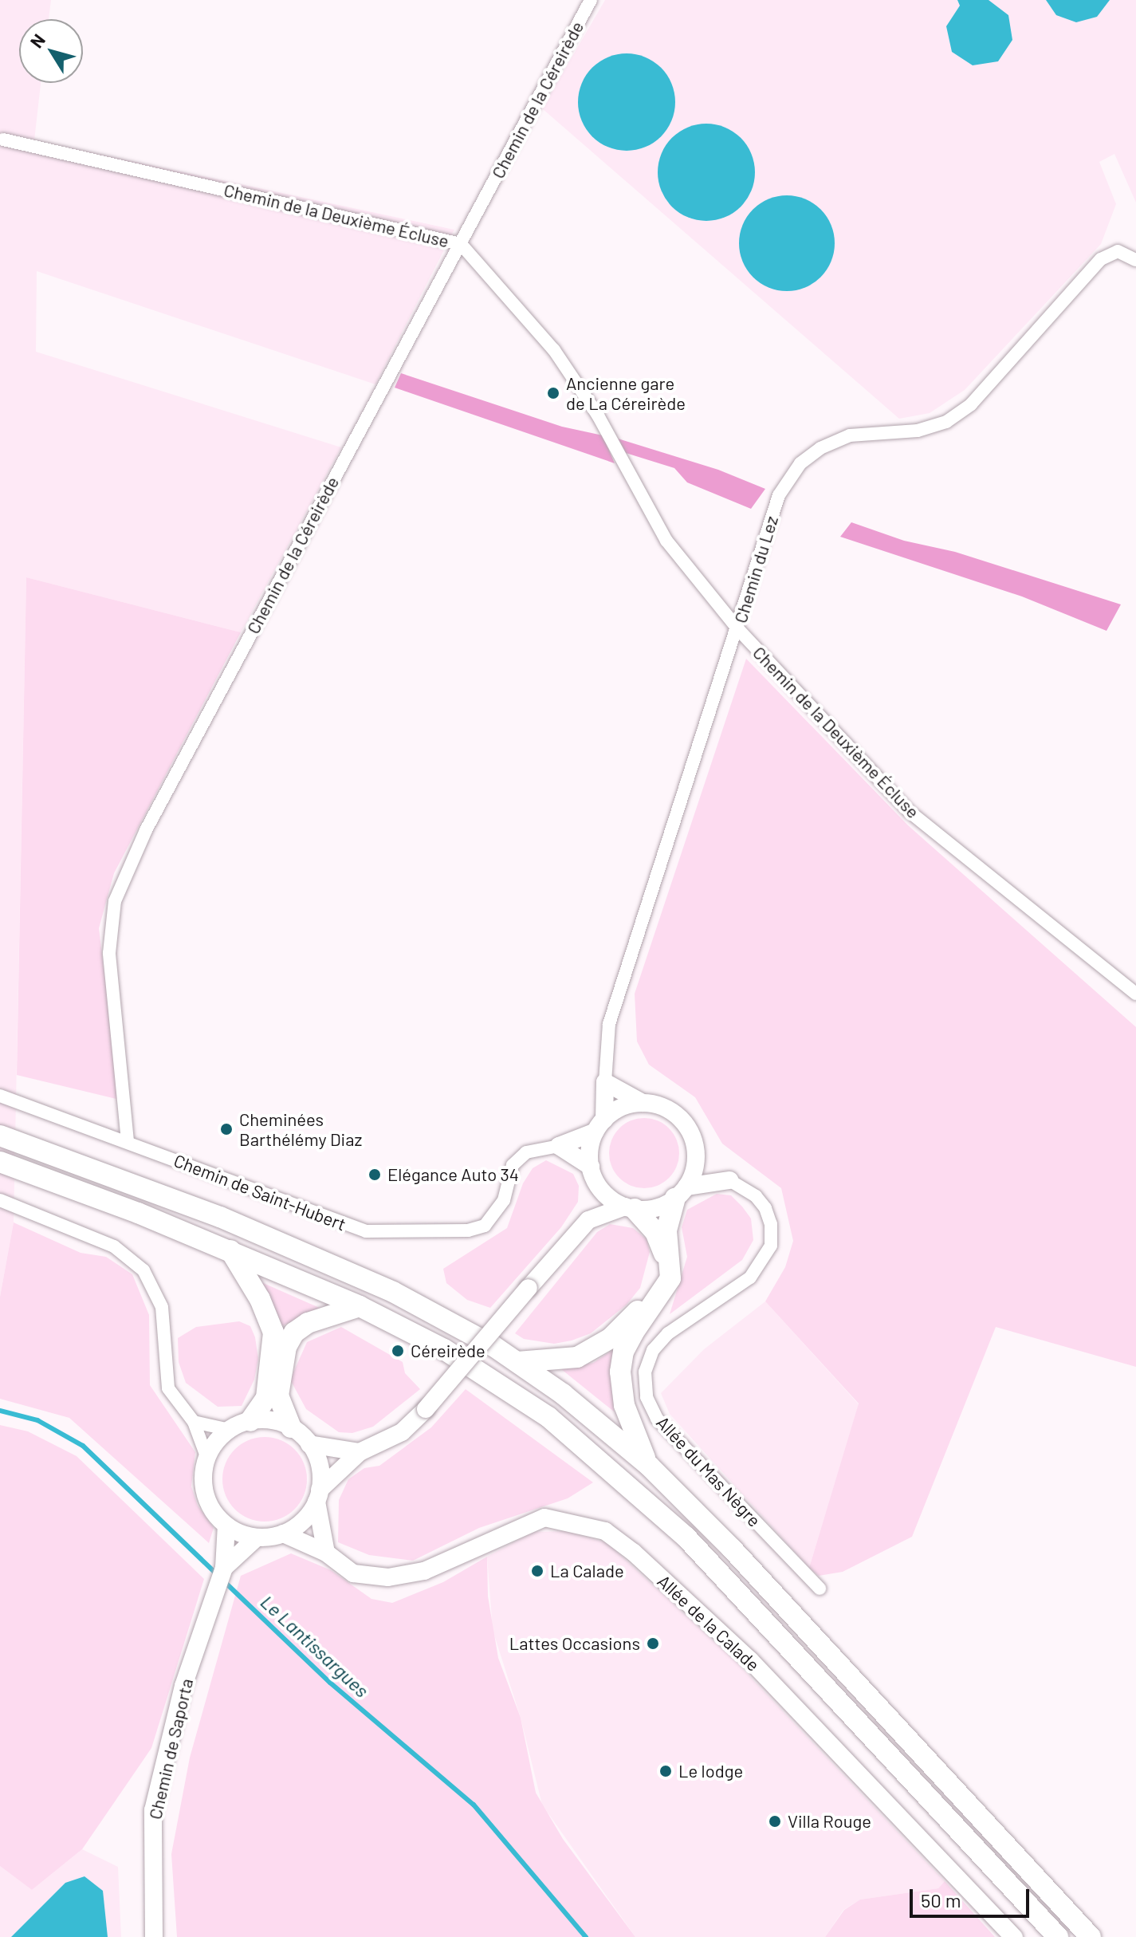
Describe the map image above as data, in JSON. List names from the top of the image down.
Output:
{
  "streets": {
    "street": [
      "Chemin de la Céreirède",
      "Chemin de la Deuxième Écluse",
      "Chemin du Lez",
      "Chemin de Saint-Hubert",
      "Allée du Mas Nègre",
      "Allée de la Calade",
      "Chemin de Saporta"
    ]
  },
  "crossings": [
    ["Chemin de la Céreirède", "Chemin de la Deuxième Écluse"],
    ["Chemin de la Céreirède", "Chemin de Saint-Hubert"],
    ["Chemin de la Deuxième Écluse", "Chemin du Lez"],
    ["Chemin du Lez", "Chemin de Saint-Hubert"],
    ["Chemin du Lez", "Allée du Mas Nègre"],
    ["Chemin de Saint-Hubert", "Allée du Mas Nègre"]
  ],
  "water": ["Le Lantissargues"],
  "places": [
    "Ancienne gare de La Céreirède",
    "Cheminées Barthélémy Diaz",
    "Elégance Auto 34",
    "Céreirède",
    "La Calade",
    "Lattes Occasions",
    "Le lodge",
    "Villa Rouge"
  ],
  "scale_bar": "50 m",
  "north": "top left"
}
